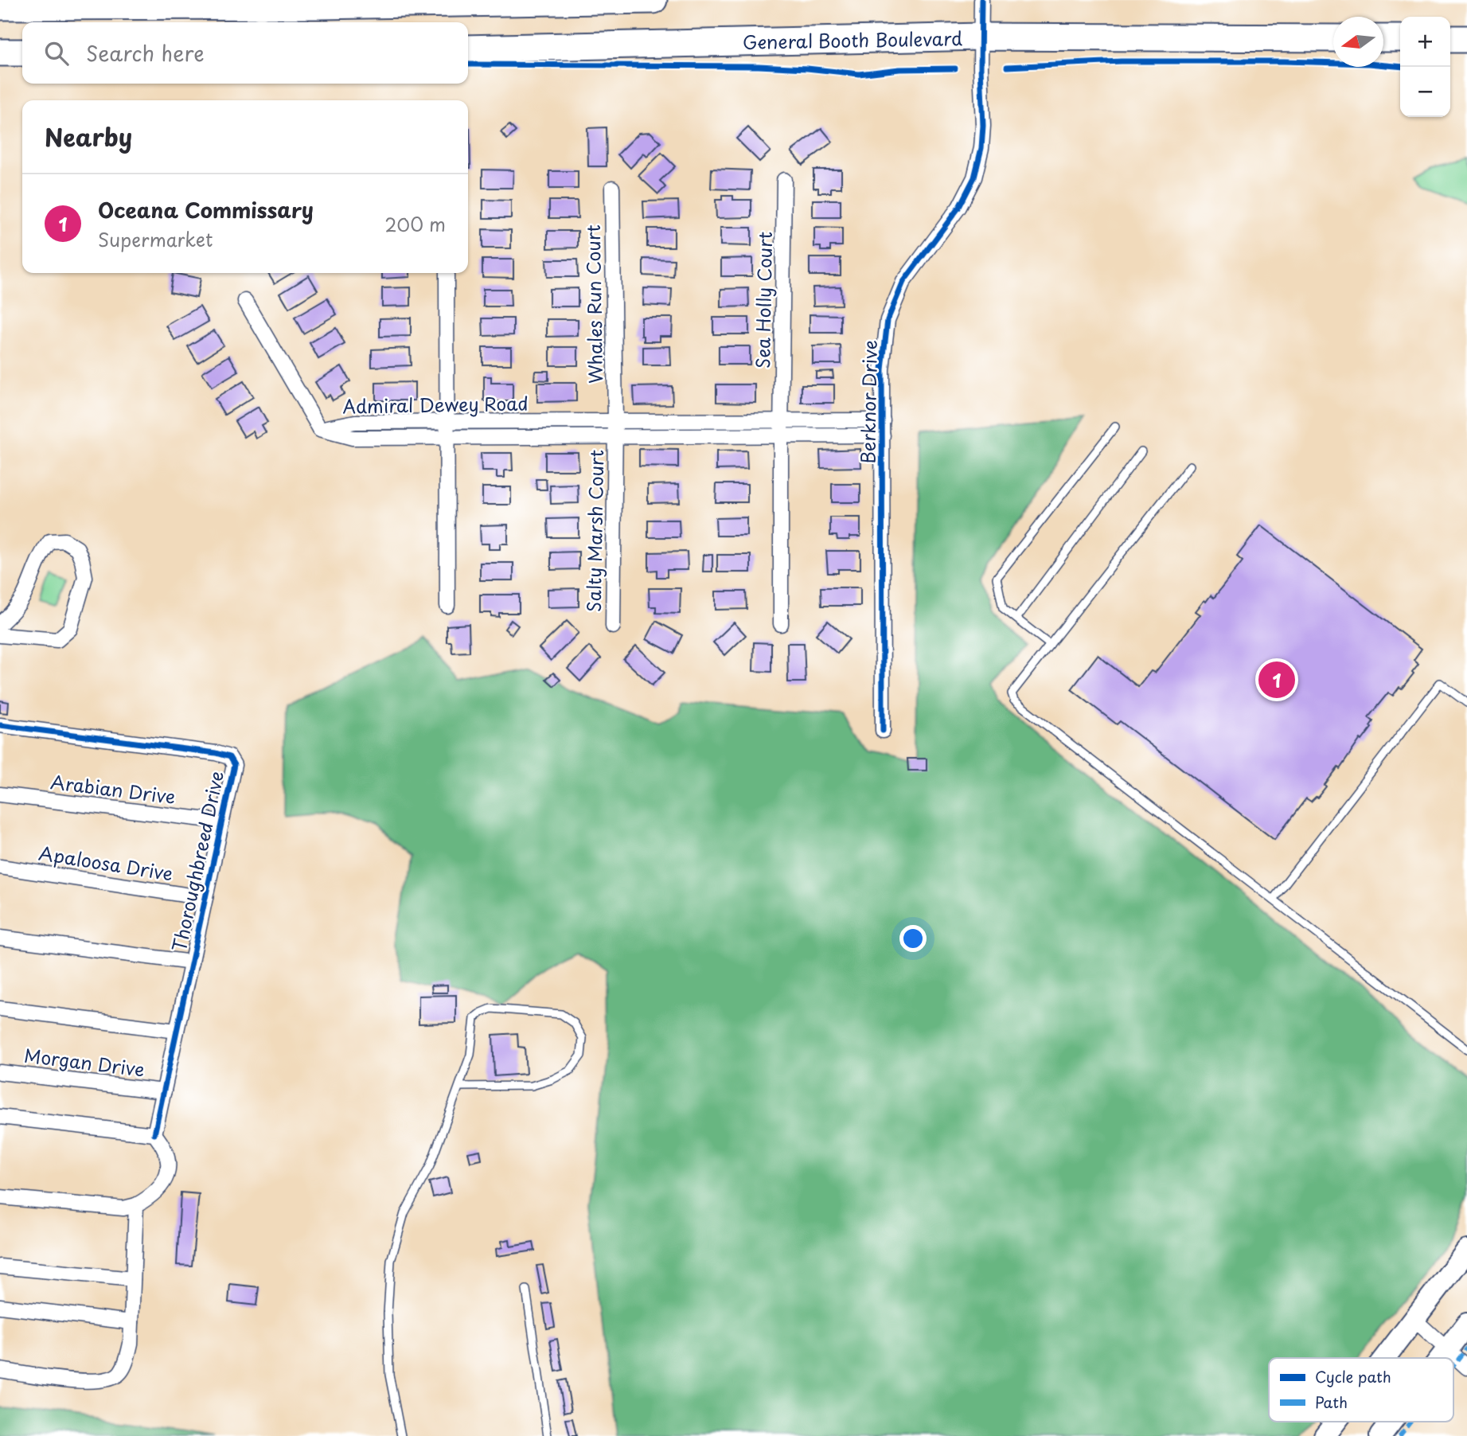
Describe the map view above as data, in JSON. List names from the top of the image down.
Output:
{
  "streets": {
    "highway": ["General Booth Boulevard"],
    "street": [
      "Sea Holly Court",
      "Whales Run Court",
      "Berknor Drive",
      "Admiral Dewey Road",
      "Salty Marsh Court",
      "Arabian Drive",
      "Thoroughbreed Drive",
      "Apaloosa Drive",
      "Morgan Drive"
    ]
  },
  "crossings": [
    ["General Booth Boulevard", "Berknor Drive"],
    ["Sea Holly Court", "Admiral Dewey Road"],
    ["Whales Run Court", "Admiral Dewey Road"],
    ["Whales Run Court", "Salty Marsh Court"],
    ["Berknor Drive", "Admiral Dewey Road"],
    ["Admiral Dewey Road", "Salty Marsh Court"],
    ["Arabian Drive", "Thoroughbreed Drive"],
    ["Thoroughbreed Drive", "Apaloosa Drive"],
    ["Thoroughbreed Drive", "Morgan Drive"]
  ],
  "legend": ["Cycle path", "Path"],
  "north": "left",
  "page": {
    "map_buttons": ["+", "−"],
    "search": "Search here",
    "heading": "Nearby",
    "list": [
      {
        "mark": "1",
        "name": "Oceana Commissary",
        "note": "Supermarket",
        "value": "200 m"
      }
    ],
    "pins": "1"
  }
}
